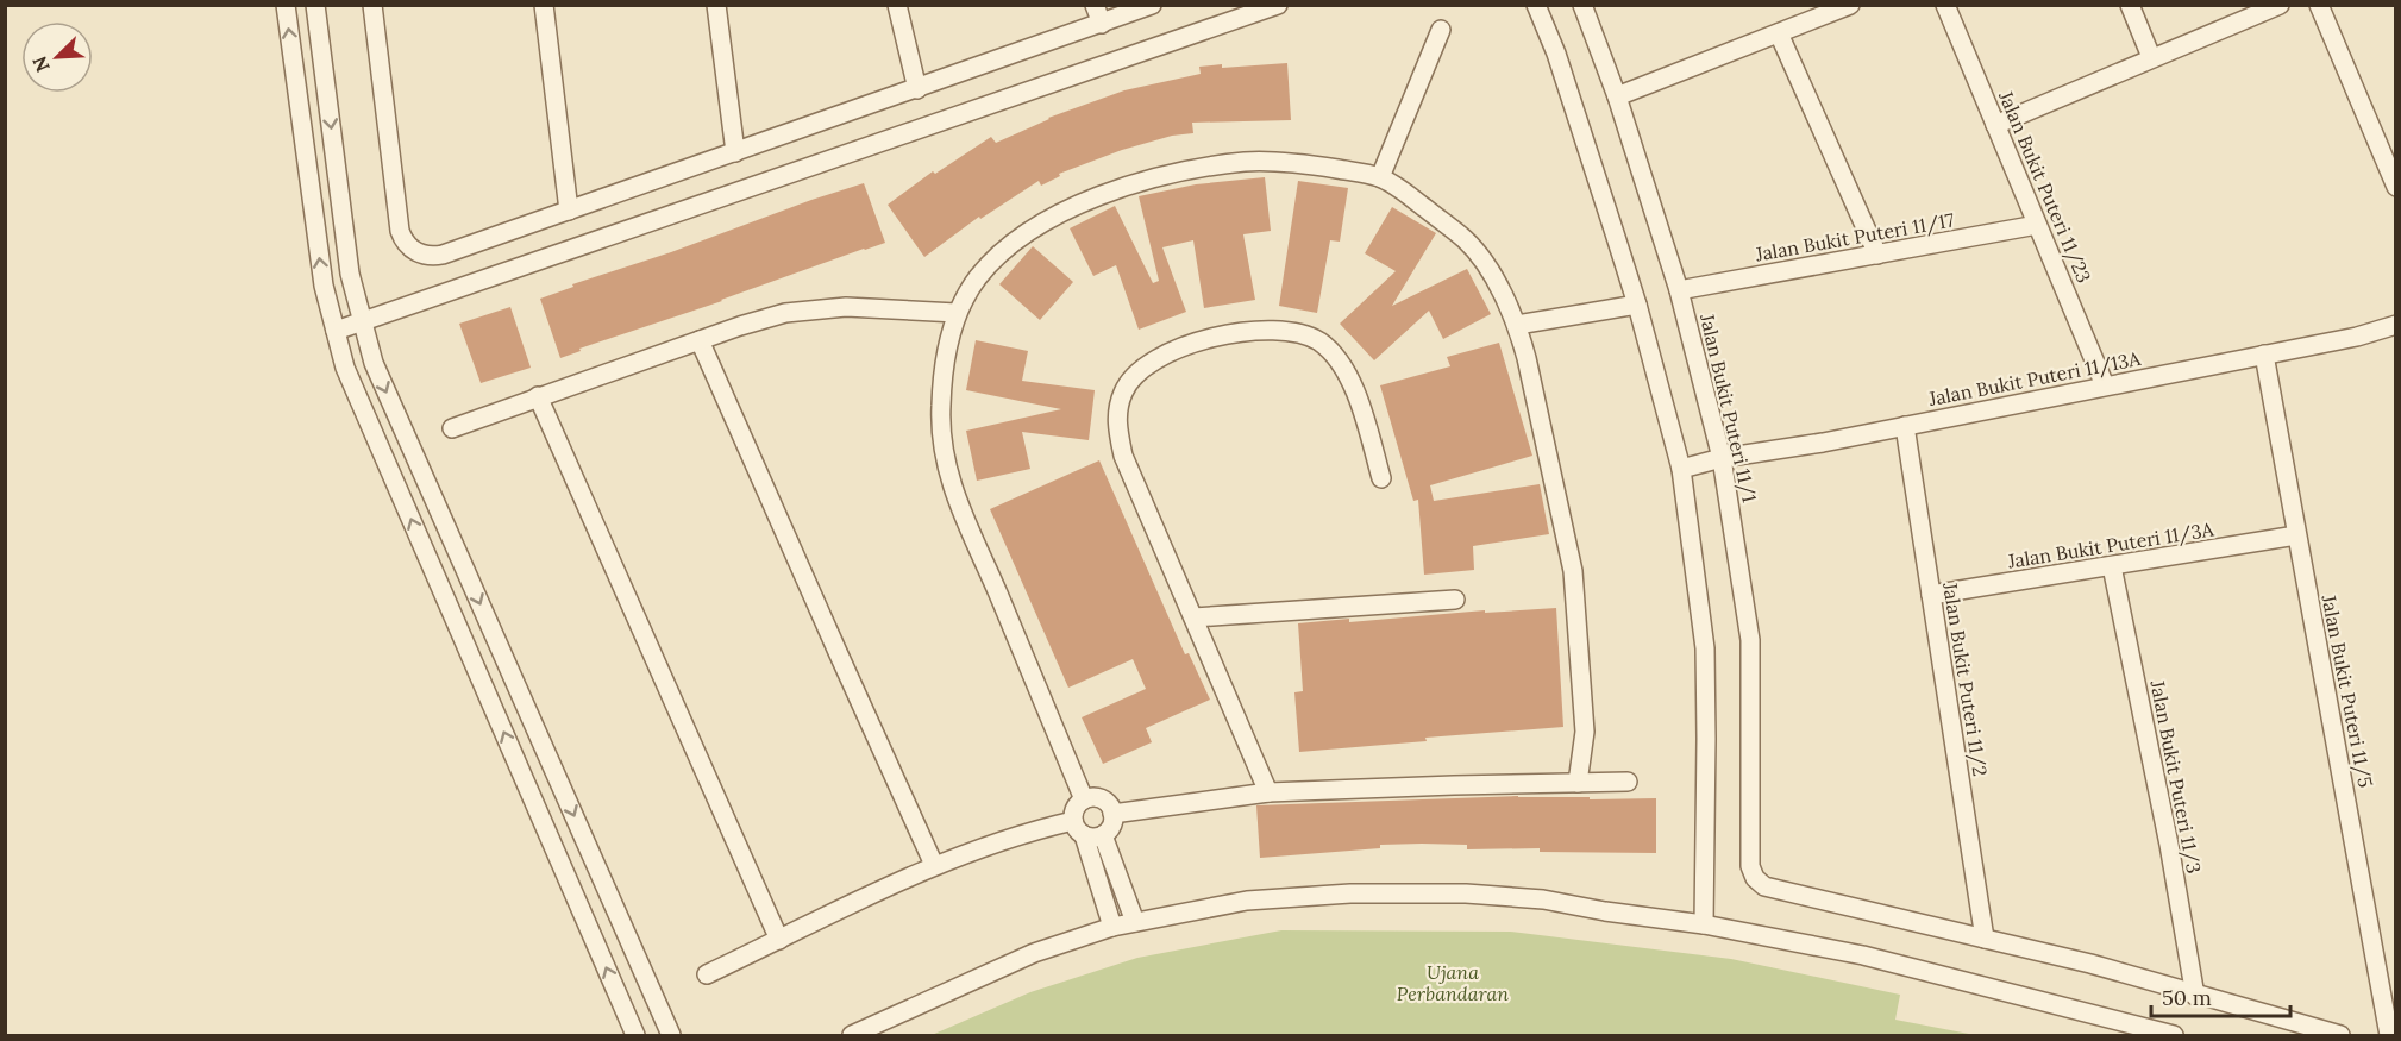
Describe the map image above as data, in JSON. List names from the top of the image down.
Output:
{
  "streets": {
    "street": [
      "Jalan Bukit Puteri 11/23",
      "Jalan Bukit Puteri 11/17",
      "Jalan Bukit Puteri 11/13A",
      "Jalan Bukit Puteri 11/1",
      "Jalan Bukit Puteri 11/3A",
      "Jalan Bukit Puteri 11/2",
      "Jalan Bukit Puteri 11/5",
      "Jalan Bukit Puteri 11/3"
    ]
  },
  "crossings": [
    ["Jalan Bukit Puteri 11/23", "Jalan Bukit Puteri 11/17"],
    ["Jalan Bukit Puteri 11/23", "Jalan Bukit Puteri 11/13A"],
    ["Jalan Bukit Puteri 11/17", "Jalan Bukit Puteri 11/1"],
    ["Jalan Bukit Puteri 11/13A", "Jalan Bukit Puteri 11/1"],
    ["Jalan Bukit Puteri 11/13A", "Jalan Bukit Puteri 11/2"],
    ["Jalan Bukit Puteri 11/13A", "Jalan Bukit Puteri 11/5"],
    ["Jalan Bukit Puteri 11/1", "Jalan Bukit Puteri 11/2"],
    ["Jalan Bukit Puteri 11/3A", "Jalan Bukit Puteri 11/2"],
    ["Jalan Bukit Puteri 11/3A", "Jalan Bukit Puteri 11/5"],
    ["Jalan Bukit Puteri 11/3A", "Jalan Bukit Puteri 11/3"]
  ],
  "parks": ["Ujana Perbandaran"],
  "scale_bar": "50 m",
  "north": "bottom left"
}
